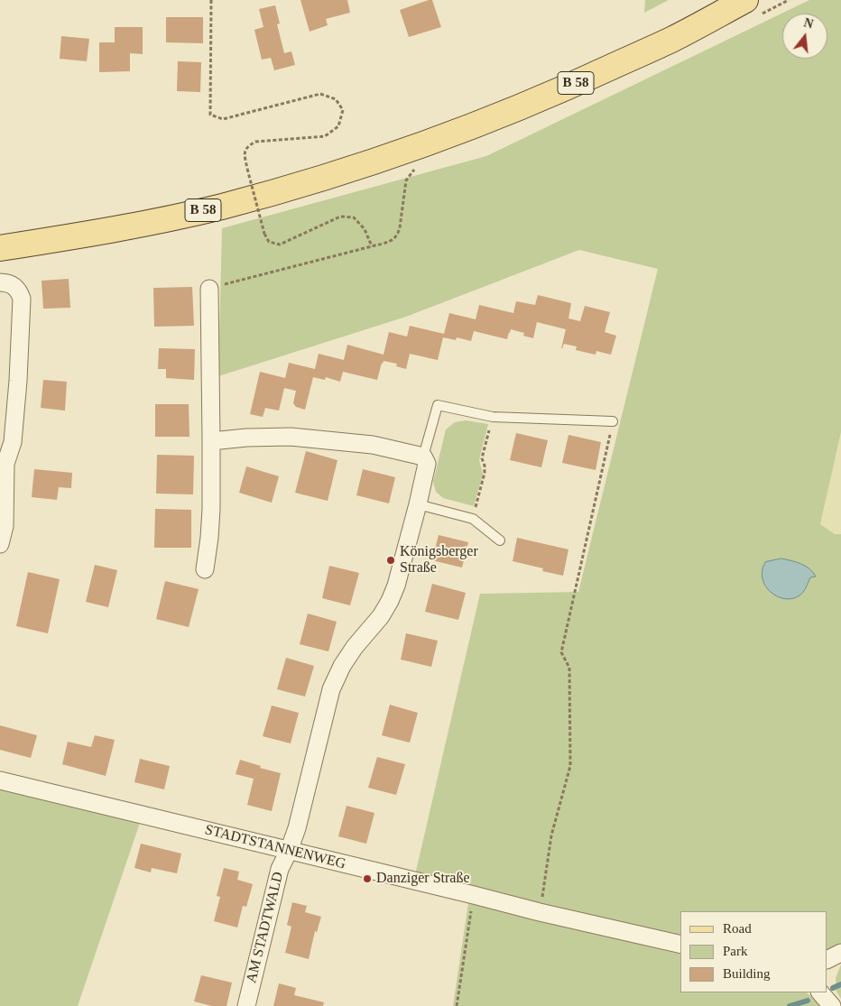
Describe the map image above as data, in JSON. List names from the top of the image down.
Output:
{
  "streets": {
    "main road": ["B 58"],
    "street": ["STADTSTANNENWEG", "AM STADTWALD"]
  },
  "crossings": [
    ["STADTSTANNENWEG", "AM STADTWALD"]
  ],
  "places": ["Königsberger Straße", "Danziger Straße"],
  "legend": ["Road", "Park", "Building"],
  "north": "top"
}
